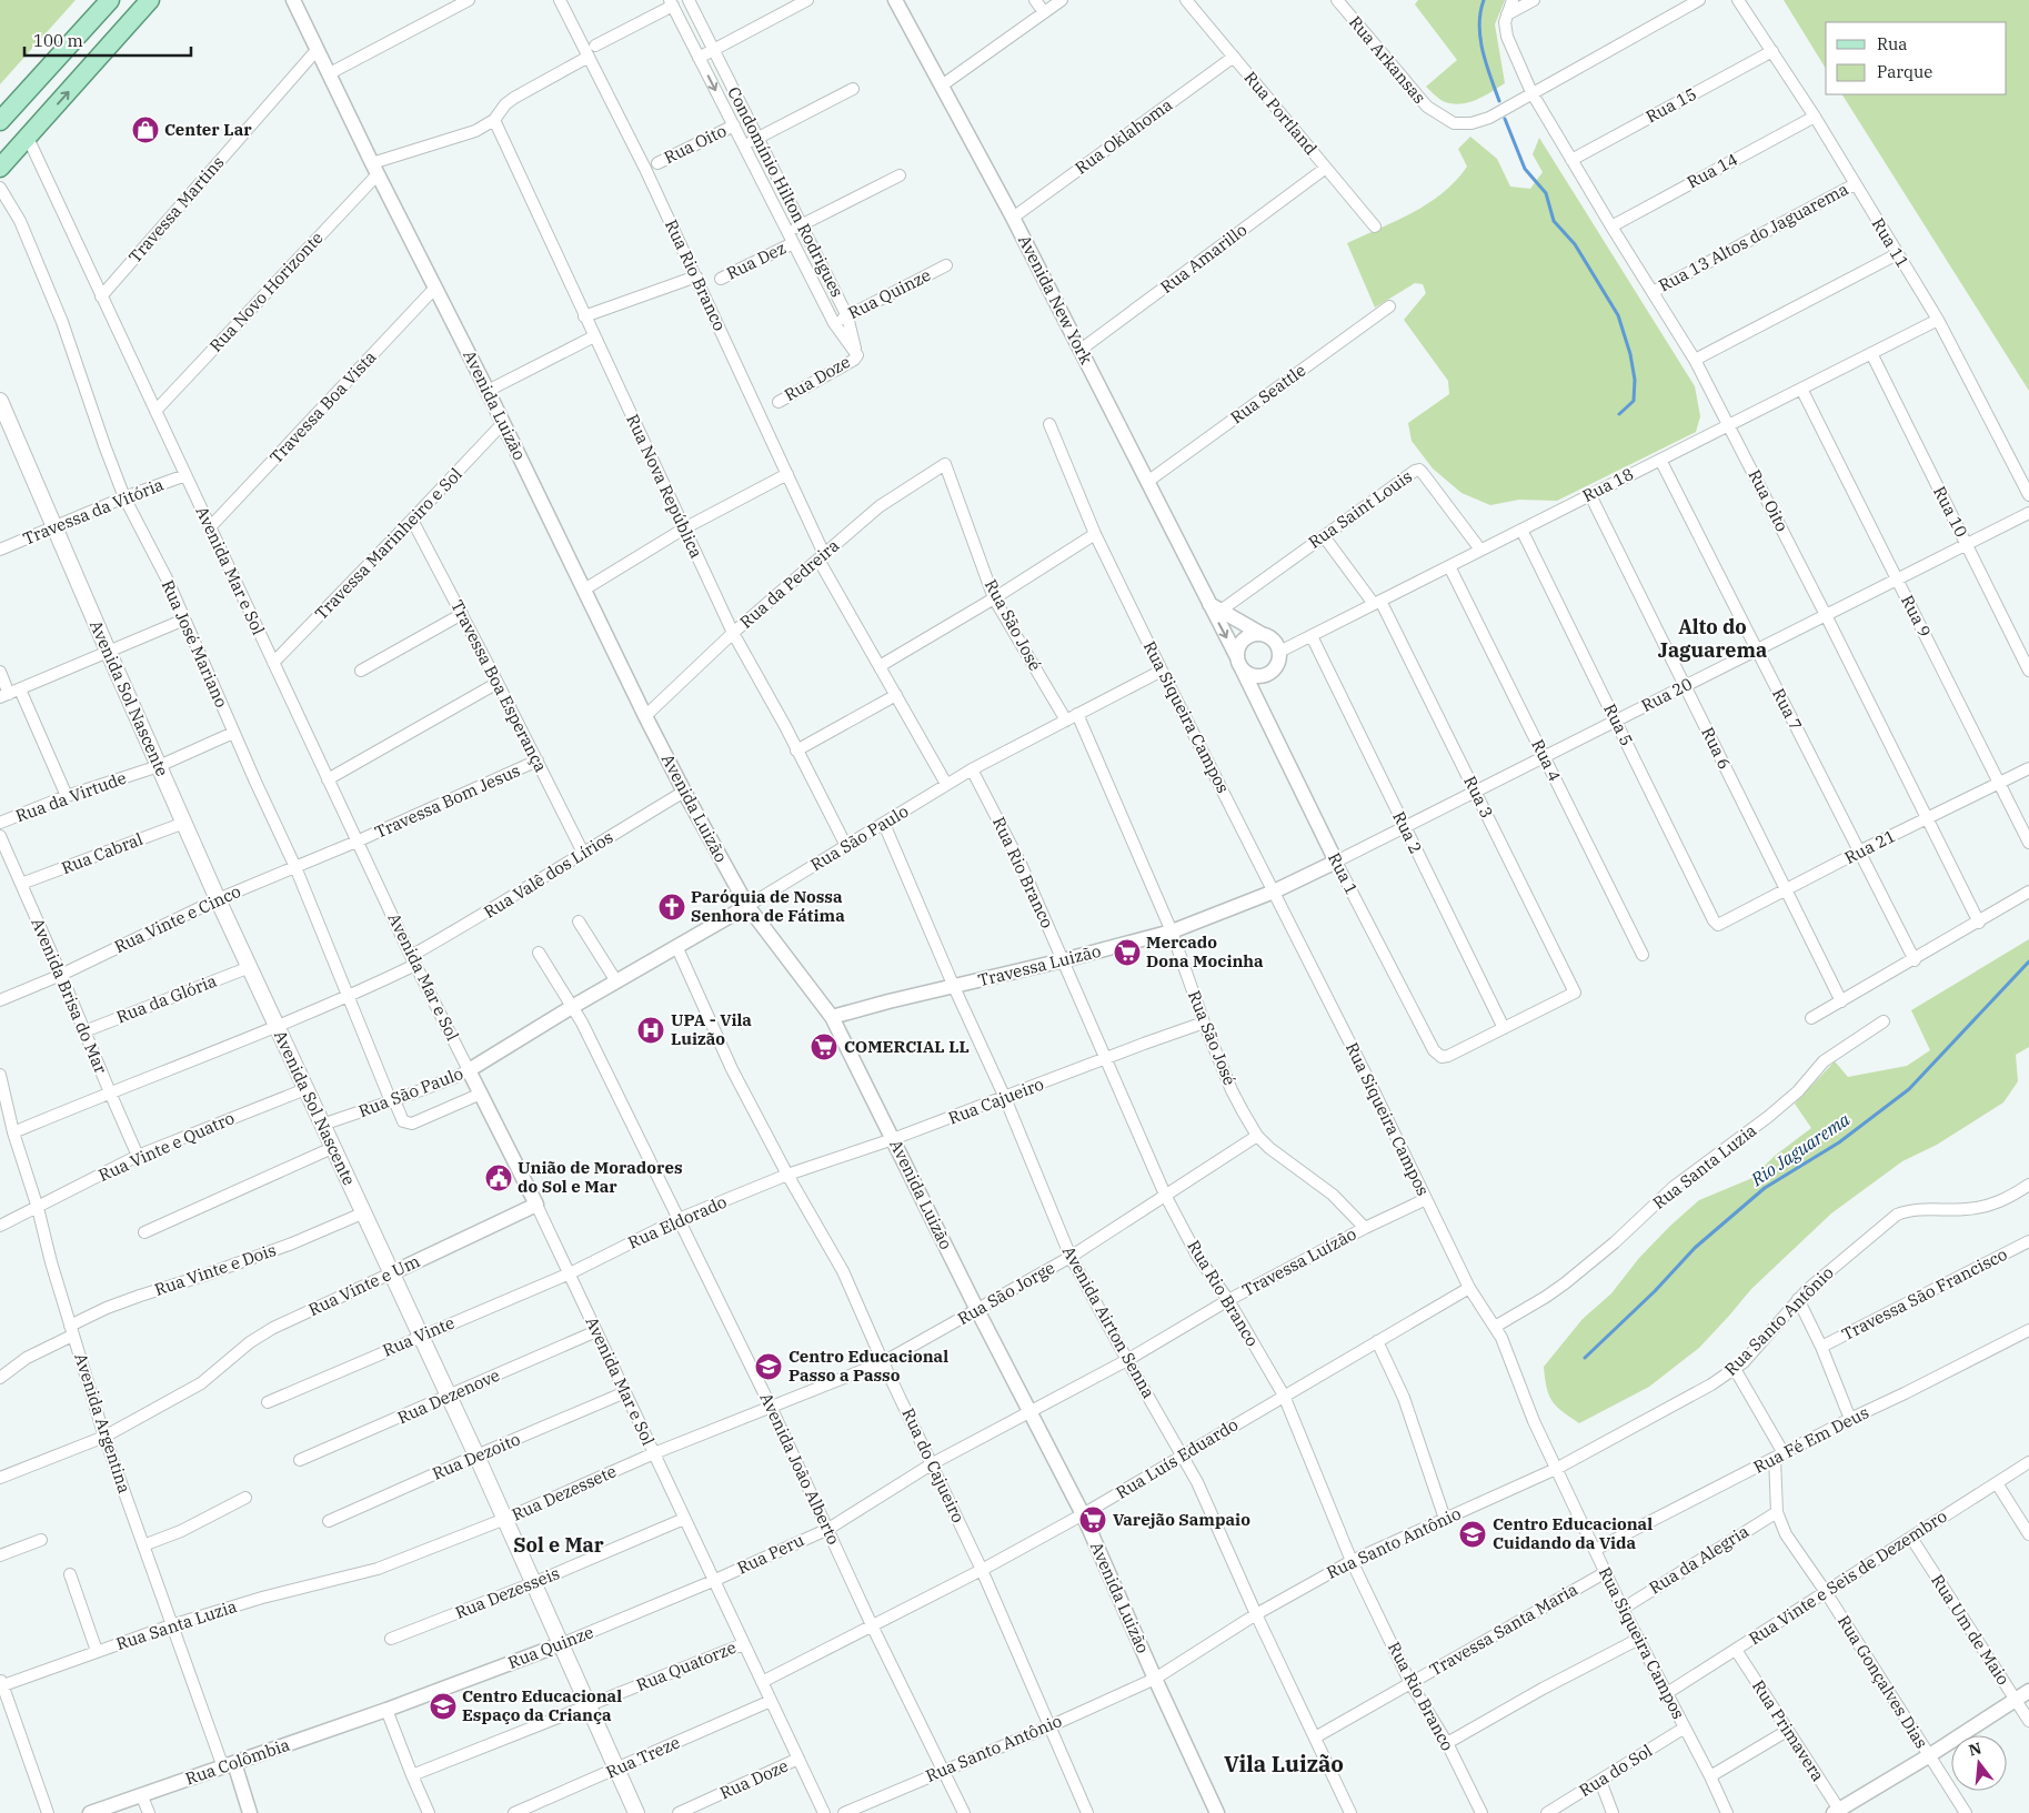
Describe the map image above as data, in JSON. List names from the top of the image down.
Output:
{
  "streets": {
    "main road": ["Avenida Sol Nascente"],
    "street": [
      "Rua Arkansas",
      "Rua 15",
      "Rua Portland",
      "Rua Oklahoma",
      "Rua Oito",
      "Rua 14",
      "Condomínio Hilton Rodrigues",
      "Travessa Martins",
      "Rua 13 Altos do Jaguarema",
      "Rua 11",
      "Rua Amarillo",
      "Rua Dez",
      "Rua Rio Branco",
      "Rua Novo Horizonte",
      "Rua Quinze",
      "Avenida New York",
      "Rua Doze",
      "Rua Seattle",
      "Avenida Luizão",
      "Travessa Boa Vista",
      "Rua 18",
      "Rua Nova República",
      "Rua Saint Louis",
      "Travessa da Vitória",
      "Rua 10",
      "Travessa Marinheiro e Sol",
      "Avenida Mar e Sol",
      "Rua da Pedreira",
      "Rua 9",
      "Rua São José",
      "Rua José Mariano",
      "Travessa Boa Esperança",
      "Rua 20",
      "Rua 7",
      "Rua Siqueira Campos",
      "Rua 5",
      "Rua 6",
      "Rua 4",
      "Rua da Virtude",
      "Rua 3",
      "Travessa Bom Jesus",
      "Rua 2",
      "Rua São Paulo",
      "Rua 21",
      "Rua Cabral",
      "Rua 1",
      "Rua Valê dos Lírios",
      "Rua Vinte e Cinco",
      "Travessa Luizão",
      "Avenida Brisa do Mar",
      "Rua da Glória",
      "Rua Cajueiro",
      "Rua Vinte e Quatro",
      "Rua Santa Luzia",
      "Rua Eldorado",
      "Travessa Luízão",
      "Rua Vinte e Dois",
      "Rua Vinte e Um",
      "Rua São Jorge",
      "Travessa São Francisco",
      "Rua Santo Antônio",
      "Avenida Airton Senna",
      "Rua Vinte",
      "Rua Dezenove",
      "Avenida Argentina",
      "Rua Fé Em Deus",
      "Rua Dezoito",
      "Rua Luís Eduardo",
      "Rua do Cajueiro",
      "Avenida João Alberto",
      "Rua Dezessete",
      "Rua Peru",
      "Rua da Alegria",
      "Rua Vinte e Seis de Dezembro",
      "Rua Dezesseis",
      "Travessa Santa Maria",
      "Rua Um de Maio",
      "Rua Quatorze",
      "Rua Gonçalves Dias",
      "Rua Primavera",
      "Rua Treze",
      "Rua Colômbia",
      "Rua do Sol"
    ]
  },
  "crossings": [
    ["Rua Arkansas", "Rua Oito"],
    ["Rua 15", "Rua Oito"],
    ["Rua 15", "Rua 11"],
    ["Rua Portland", "Rua Oklahoma"],
    ["Rua Portland", "Rua Amarillo"],
    ["Rua Oklahoma", "Avenida New York"],
    ["Rua Oito", "Rua 14"],
    ["Rua Oito", "Condomínio Hilton Rodrigues"],
    ["Rua Oito", "Rua 13 Altos do Jaguarema"],
    ["Rua Oito", "Rua 18"],
    ["Rua Oito", "Rua 20"],
    ["Rua Oito", "Rua 21"],
    ["Rua 14", "Rua 11"],
    ["Condomínio Hilton Rodrigues", "Rua Dez"],
    ["Condomínio Hilton Rodrigues", "Rua Quinze"],
    ["Condomínio Hilton Rodrigues", "Rua Doze"],
    ["Travessa Martins", "Avenida Luizão"],
    ["Travessa Martins", "Avenida Mar e Sol"],
    ["Rua 13 Altos do Jaguarema", "Rua 11"],
    ["Rua 11", "Rua 18"],
    ["Rua Amarillo", "Avenida New York"],
    ["Rua Rio Branco", "Rua da Pedreira"],
    ["Rua Rio Branco", "Rua São Paulo"],
    ["Rua Rio Branco", "Travessa Luizão"],
    ["Rua Rio Branco", "Rua Cajueiro"],
    ["Rua Rio Branco", "Travessa Luízão"],
    ["Rua Rio Branco", "Rua São Jorge"],
    ["Rua Rio Branco", "Rua Santo Antônio"],
    ["Rua Rio Branco", "Rua Luís Eduardo"],
    ["Rua Rio Branco", "Travessa Santa Maria"],
    ["Rua Novo Horizonte", "Avenida Luizão"],
    ["Rua Novo Horizonte", "Avenida Mar e Sol"],
    ["Rua Quinze", "Avenida Mar e Sol"],
    ["Rua Quinze", "Avenida Sol Nascente"],
    ["Rua Quinze", "Rua Peru"],
    ["Rua Quinze", "Rua Colômbia"],
    ["Avenida New York", "Rua Seattle"],
    ["Avenida New York", "Rua 18"],
    ["Avenida New York", "Rua Saint Louis"],
    ["Avenida New York", "Rua 1"],
    ["Rua Doze", "Avenida Mar e Sol"],
    ["Avenida Luizão", "Travessa Boa Vista"],
    ["Avenida Luizão", "Travessa Marinheiro e Sol"],
    ["Avenida Luizão", "Rua da Pedreira"],
    ["Avenida Luizão", "Rua São Paulo"],
    ["Avenida Luizão", "Rua Valê dos Lírios"],
    ["Avenida Luizão", "Travessa Luizão"],
    ["Avenida Luizão", "Rua Cajueiro"],
    ["Avenida Luizão", "Travessa Luízão"],
    ["Avenida Luizão", "Rua São Jorge"],
    ["Avenida Luizão", "Rua Santo Antônio"],
    ["Avenida Luizão", "Rua Luís Eduardo"],
    ["Avenida Luizão", "Rua Peru"],
    ["Travessa Boa Vista", "Avenida Mar e Sol"],
    ["Rua 18", "Rua Saint Louis"],
    ["Rua 18", "Rua 10"],
    ["Rua 18", "Rua 9"],
    ["Rua 18", "Rua 7"],
    ["Rua 18", "Rua 5"],
    ["Rua 18", "Rua 6"],
    ["Rua 18", "Rua 4"],
    ["Rua 18", "Rua 3"],
    ["Rua 18", "Rua 2"],
    ["Rua 18", "Rua 1"],
    ["Rua Nova República", "Rua da Pedreira"],
    ["Rua Nova República", "Rua São Paulo"],
    ["Rua Saint Louis", "Rua 3"],
    ["Travessa da Vitória", "Avenida Mar e Sol"],
    ["Travessa da Vitória", "Rua José Mariano"],
    ["Travessa da Vitória", "Avenida Sol Nascente"],
    ["Rua 10", "Rua 20"],
    ["Travessa Marinheiro e Sol", "Avenida Mar e Sol"],
    ["Travessa Marinheiro e Sol", "Travessa Boa Esperança"],
    ["Avenida Mar e Sol", "Rua José Mariano"],
    ["Avenida Mar e Sol", "Travessa Bom Jesus"],
    ["Avenida Mar e Sol", "Rua São Paulo"],
    ["Avenida Mar e Sol", "Rua Valê dos Lírios"],
    ["Avenida Mar e Sol", "Rua Vinte e Cinco"],
    ["Avenida Mar e Sol", "Rua Eldorado"],
    ["Avenida Mar e Sol", "Rua Vinte e Um"],
    ["Avenida Mar e Sol", "Rua Vinte"],
    ["Avenida Mar e Sol", "Rua Dezenove"],
    ["Avenida Mar e Sol", "Rua Dezoito"],
    ["Avenida Mar e Sol", "Rua Luís Eduardo"],
    ["Avenida Mar e Sol", "Rua Dezessete"],
    ["Avenida Mar e Sol", "Rua Peru"],
    ["Avenida Mar e Sol", "Rua Dezesseis"],
    ["Avenida Mar e Sol", "Rua Quatorze"],
    ["Avenida Mar e Sol", "Rua Treze"],
    ["Rua da Pedreira", "Rua São José"],
    ["Rua 9", "Rua 20"],
    ["Rua 9", "Rua 21"],
    ["Rua São José", "Rua São Paulo"],
    ["Rua São José", "Travessa Luizão"],
    ["Rua São José", "Rua Cajueiro"],
    ["Rua São José", "Travessa Luízão"],
    ["Rua São José", "Rua São Jorge"],
    ["Rua José Mariano", "Rua da Virtude"],
    ["Rua José Mariano", "Rua São Paulo"],
    ["Rua José Mariano", "Rua Valê dos Lírios"],
    ["Rua José Mariano", "Rua Vinte e Cinco"],
    ["Travessa Boa Esperança", "Travessa Bom Jesus"],
    ["Travessa Boa Esperança", "Rua Valê dos Lírios"],
    ["Rua 20", "Rua 7"],
    ["Rua 20", "Rua 5"],
    ["Rua 20", "Rua 6"],
    ["Rua 20", "Rua 4"],
    ["Rua 20", "Rua 3"],
    ["Rua 20", "Rua 2"],
    ["Rua 20", "Rua 1"],
    ["Rua 20", "Travessa Luizão"],
    ["Avenida Sol Nascente", "Rua da Virtude"],
    ["Avenida Sol Nascente", "Rua São Paulo"],
    ["Avenida Sol Nascente", "Rua Cabral"],
    ["Avenida Sol Nascente", "Rua Valê dos Lírios"],
    ["Avenida Sol Nascente", "Rua Vinte e Cinco"],
    ["Avenida Sol Nascente", "Rua da Glória"],
    ["Avenida Sol Nascente", "Rua Vinte e Quatro"],
    ["Avenida Sol Nascente", "Rua Vinte e Dois"],
    ["Avenida Sol Nascente", "Rua Vinte e Um"],
    ["Avenida Sol Nascente", "Rua Vinte"],
    ["Avenida Sol Nascente", "Rua Dezenove"],
    ["Avenida Sol Nascente", "Rua Dezoito"],
    ["Avenida Sol Nascente", "Rua Dezessete"],
    ["Avenida Sol Nascente", "Rua Dezesseis"],
    ["Avenida Sol Nascente", "Rua Quatorze"],
    ["Avenida Sol Nascente", "Rua Treze"],
    ["Rua 7", "Rua 21"],
    ["Rua Siqueira Campos", "Rua São Paulo"],
    ["Rua Siqueira Campos", "Travessa Luizão"],
    ["Rua Siqueira Campos", "Rua Santa Luzia"],
    ["Rua Siqueira Campos", "Travessa Luízão"],
    ["Rua Siqueira Campos", "Rua Santo Antônio"],
    ["Rua Siqueira Campos", "Rua Fé Em Deus"],
    ["Rua Siqueira Campos", "Rua Luís Eduardo"],
    ["Rua Siqueira Campos", "Rua da Alegria"],
    ["Rua Siqueira Campos", "Rua Vinte e Seis de Dezembro"],
    ["Rua Siqueira Campos", "Travessa Santa Maria"],
    ["Rua Siqueira Campos", "Rua do Sol"],
    ["Rua 5", "Rua 21"],
    ["Rua 6", "Rua 21"],
    ["Rua 3", "Rua 2"],
    ["Rua 3", "Rua 1"],
    ["Travessa Bom Jesus", "Rua Vinte e Cinco"],
    ["Rua 2", "Rua 1"],
    ["Rua São Paulo", "Avenida Airton Senna"],
    ["Rua São Paulo", "Rua do Cajueiro"],
    ["Rua São Paulo", "Avenida João Alberto"],
    ["Rua Cabral", "Avenida Brisa do Mar"],
    ["Rua 1", "Travessa Luizão"],
    ["Rua Vinte e Cinco", "Avenida Brisa do Mar"],
    ["Travessa Luizão", "Avenida Airton Senna"],
    ["Avenida Brisa do Mar", "Rua da Glória"],
    ["Avenida Brisa do Mar", "Rua Vinte e Quatro"],
    ["Rua Cajueiro", "Rua Eldorado"],
    ["Rua Cajueiro", "Avenida Airton Senna"],
    ["Rua Cajueiro", "Rua do Cajueiro"],
    ["Rua Vinte e Quatro", "Avenida Argentina"],
    ["Rua Santa Luzia", "Avenida Argentina"],
    ["Rua Santa Luzia", "Rua Dezessete"],
    ["Rua Eldorado", "Rua Vinte"],
    ["Rua Eldorado", "Rua do Cajueiro"],
    ["Rua Eldorado", "Avenida João Alberto"],
    ["Travessa Luízão", "Avenida Airton Senna"],
    ["Travessa Luízão", "Rua Peru"],
    ["Rua Vinte e Dois", "Avenida Argentina"],
    ["Rua Vinte e Um", "Avenida Argentina"],
    ["Rua São Jorge", "Avenida Airton Senna"],
    ["Rua São Jorge", "Rua do Cajueiro"],
    ["Rua São Jorge", "Avenida João Alberto"],
    ["Rua São Jorge", "Rua Dezessete"],
    ["Travessa São Francisco", "Rua Santo Antônio"],
    ["Travessa São Francisco", "Rua Fé Em Deus"],
    ["Rua Santo Antônio", "Avenida Airton Senna"],
    ["Rua Santo Antônio", "Rua do Cajueiro"],
    ["Rua Santo Antônio", "Avenida João Alberto"],
    ["Rua Santo Antônio", "Rua Gonçalves Dias"],
    ["Avenida Airton Senna", "Rua Luís Eduardo"],
    ["Avenida Airton Senna", "Travessa Santa Maria"],
    ["Avenida Argentina", "Rua Colômbia"],
    ["Rua Fé Em Deus", "Rua Gonçalves Dias"],
    ["Rua Luís Eduardo", "Rua do Cajueiro"],
    ["Rua Luís Eduardo", "Avenida João Alberto"],
    ["Rua do Cajueiro", "Rua Peru"],
    ["Avenida João Alberto", "Rua Dezessete"],
    ["Avenida João Alberto", "Rua Peru"],
    ["Rua da Alegria", "Rua Gonçalves Dias"],
    ["Rua Vinte e Seis de Dezembro", "Rua Um de Maio"],
    ["Rua Vinte e Seis de Dezembro", "Rua Gonçalves Dias"],
    ["Rua Vinte e Seis de Dezembro", "Rua Primavera"]
  ],
  "districts": ["Alto do Jaguarema", "Sol e Mar", "Vila Luizão"],
  "water": ["Rio Jaguarema"],
  "places": {
    "shop": ["Center Lar"],
    "church": ["Paróquia de Nossa Senhora de Fátima"],
    "supermarket": ["Mercado Dona Mocinha", "COMERCIAL LL", "Varejão Sampaio"],
    "hospital": ["UPA - Vila Luizão"],
    "public building": ["União de Moradores do Sol e Mar"],
    "school or university": ["Centro Educacional Passo a Passo", "Centro Educacional Cuidando da Vida", "Centro Educacional Espaço da Criança"]
  },
  "legend": ["Rua", "Parque"],
  "scale_bar": "100 m",
  "north": "top"
}
